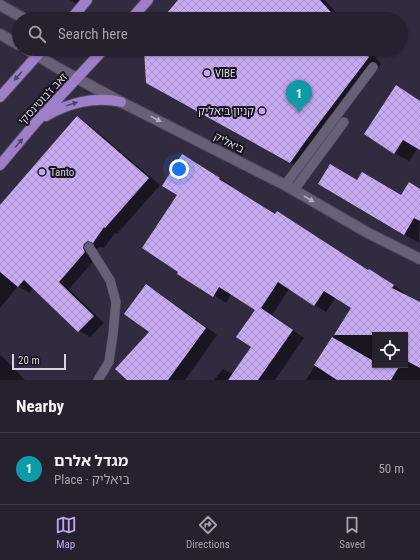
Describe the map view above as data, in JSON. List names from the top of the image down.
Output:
{
  "streets": {
    "main road": ["זאב ז'בוטינסקי"],
    "street": ["ביאליק"]
  },
  "crossings": [
    ["זאב ז'בוטינסקי", "ביאליק"]
  ],
  "one_way": ["זאב ז'בוטינסקי", "ביאליק"],
  "places": ["VIBE", "קניון ביאליק", "Tanto"],
  "scale_bar": "20 m",
  "page": {
    "search": "Search here",
    "pins": "1",
    "scale": "20 m",
    "heading": "Nearby",
    "list": [
      {
        "mark": "1",
        "name": "מגדל אלרם",
        "note": "Place · ביאליק",
        "value": "50 m"
      }
    ],
    "nav": ["Map", "Directions", "Saved"]
  }
}
